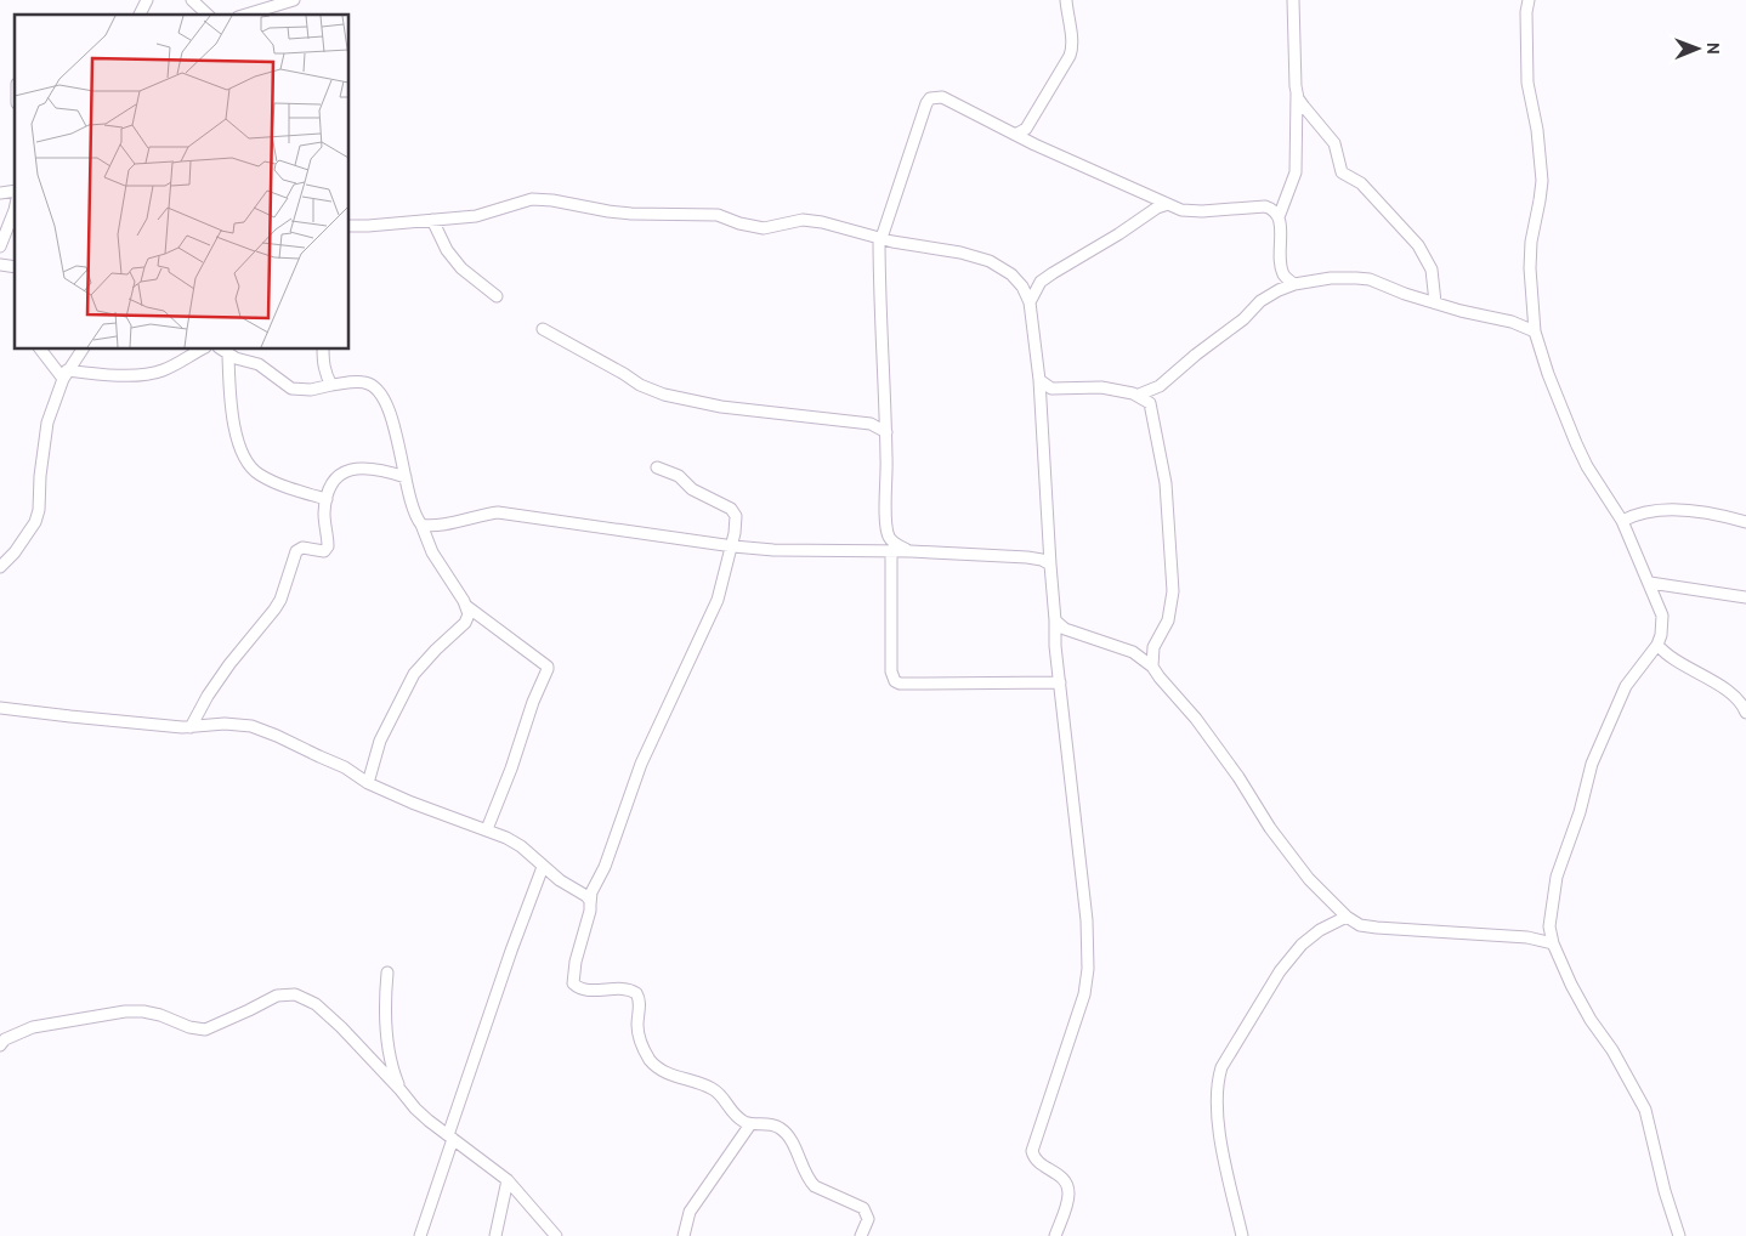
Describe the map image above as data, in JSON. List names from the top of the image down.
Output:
{
  "north": "right"
}
